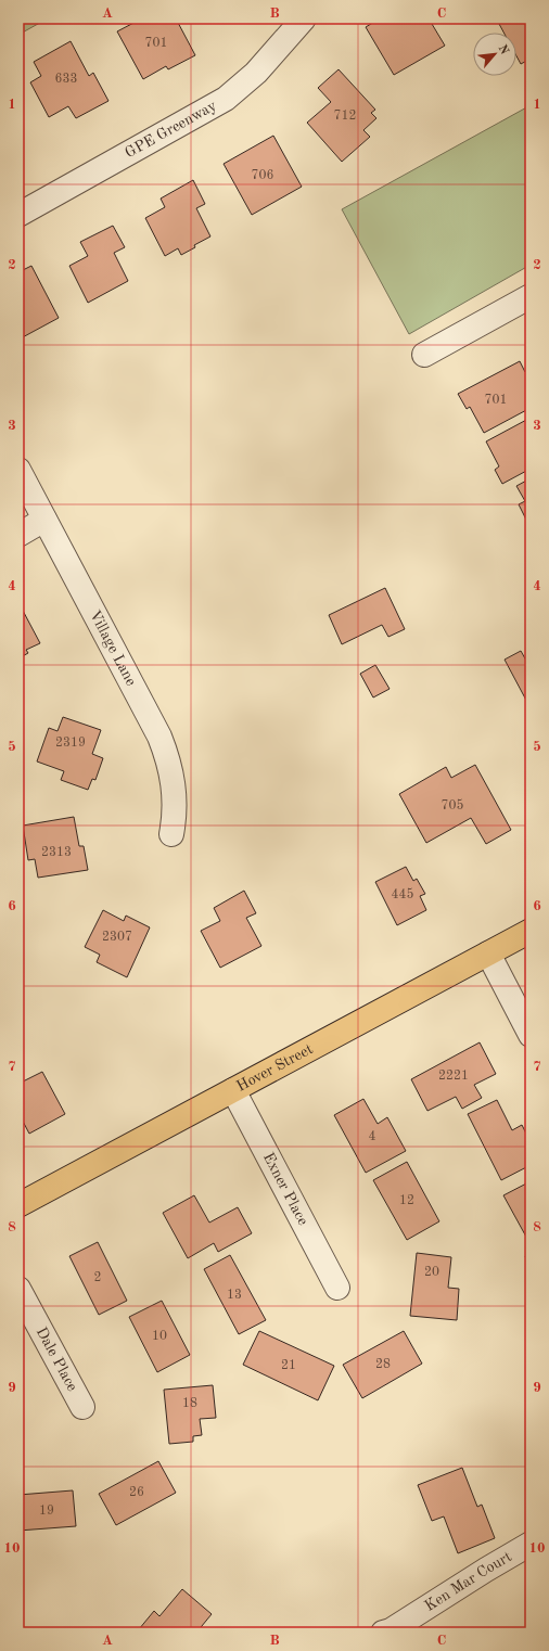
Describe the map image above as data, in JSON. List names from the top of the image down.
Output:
{
  "streets": {
    "main road": ["Hover Street"],
    "street": [
      "GPE Greenway",
      "Village Lane",
      "Exner Place",
      "Dale Place",
      "Ken Mar Court"
    ]
  },
  "crossings": [
    ["Hover Street", "Exner Place"]
  ],
  "house_numbers": [
    "701",
    "633",
    "712",
    "706",
    "701",
    "2319",
    "705",
    "2313",
    "445",
    "2307",
    "2221",
    "4",
    "12",
    "20",
    "2",
    "13",
    "10",
    "28",
    "21",
    "18",
    "26",
    "19"
  ],
  "north": "top right",
  "grid": {
    "columns": ["A", "B", "C"],
    "rows": [
      "1",
      "2",
      "3",
      "4",
      "5",
      "6",
      "7",
      "8",
      "9",
      "10"
    ]
  }
}
